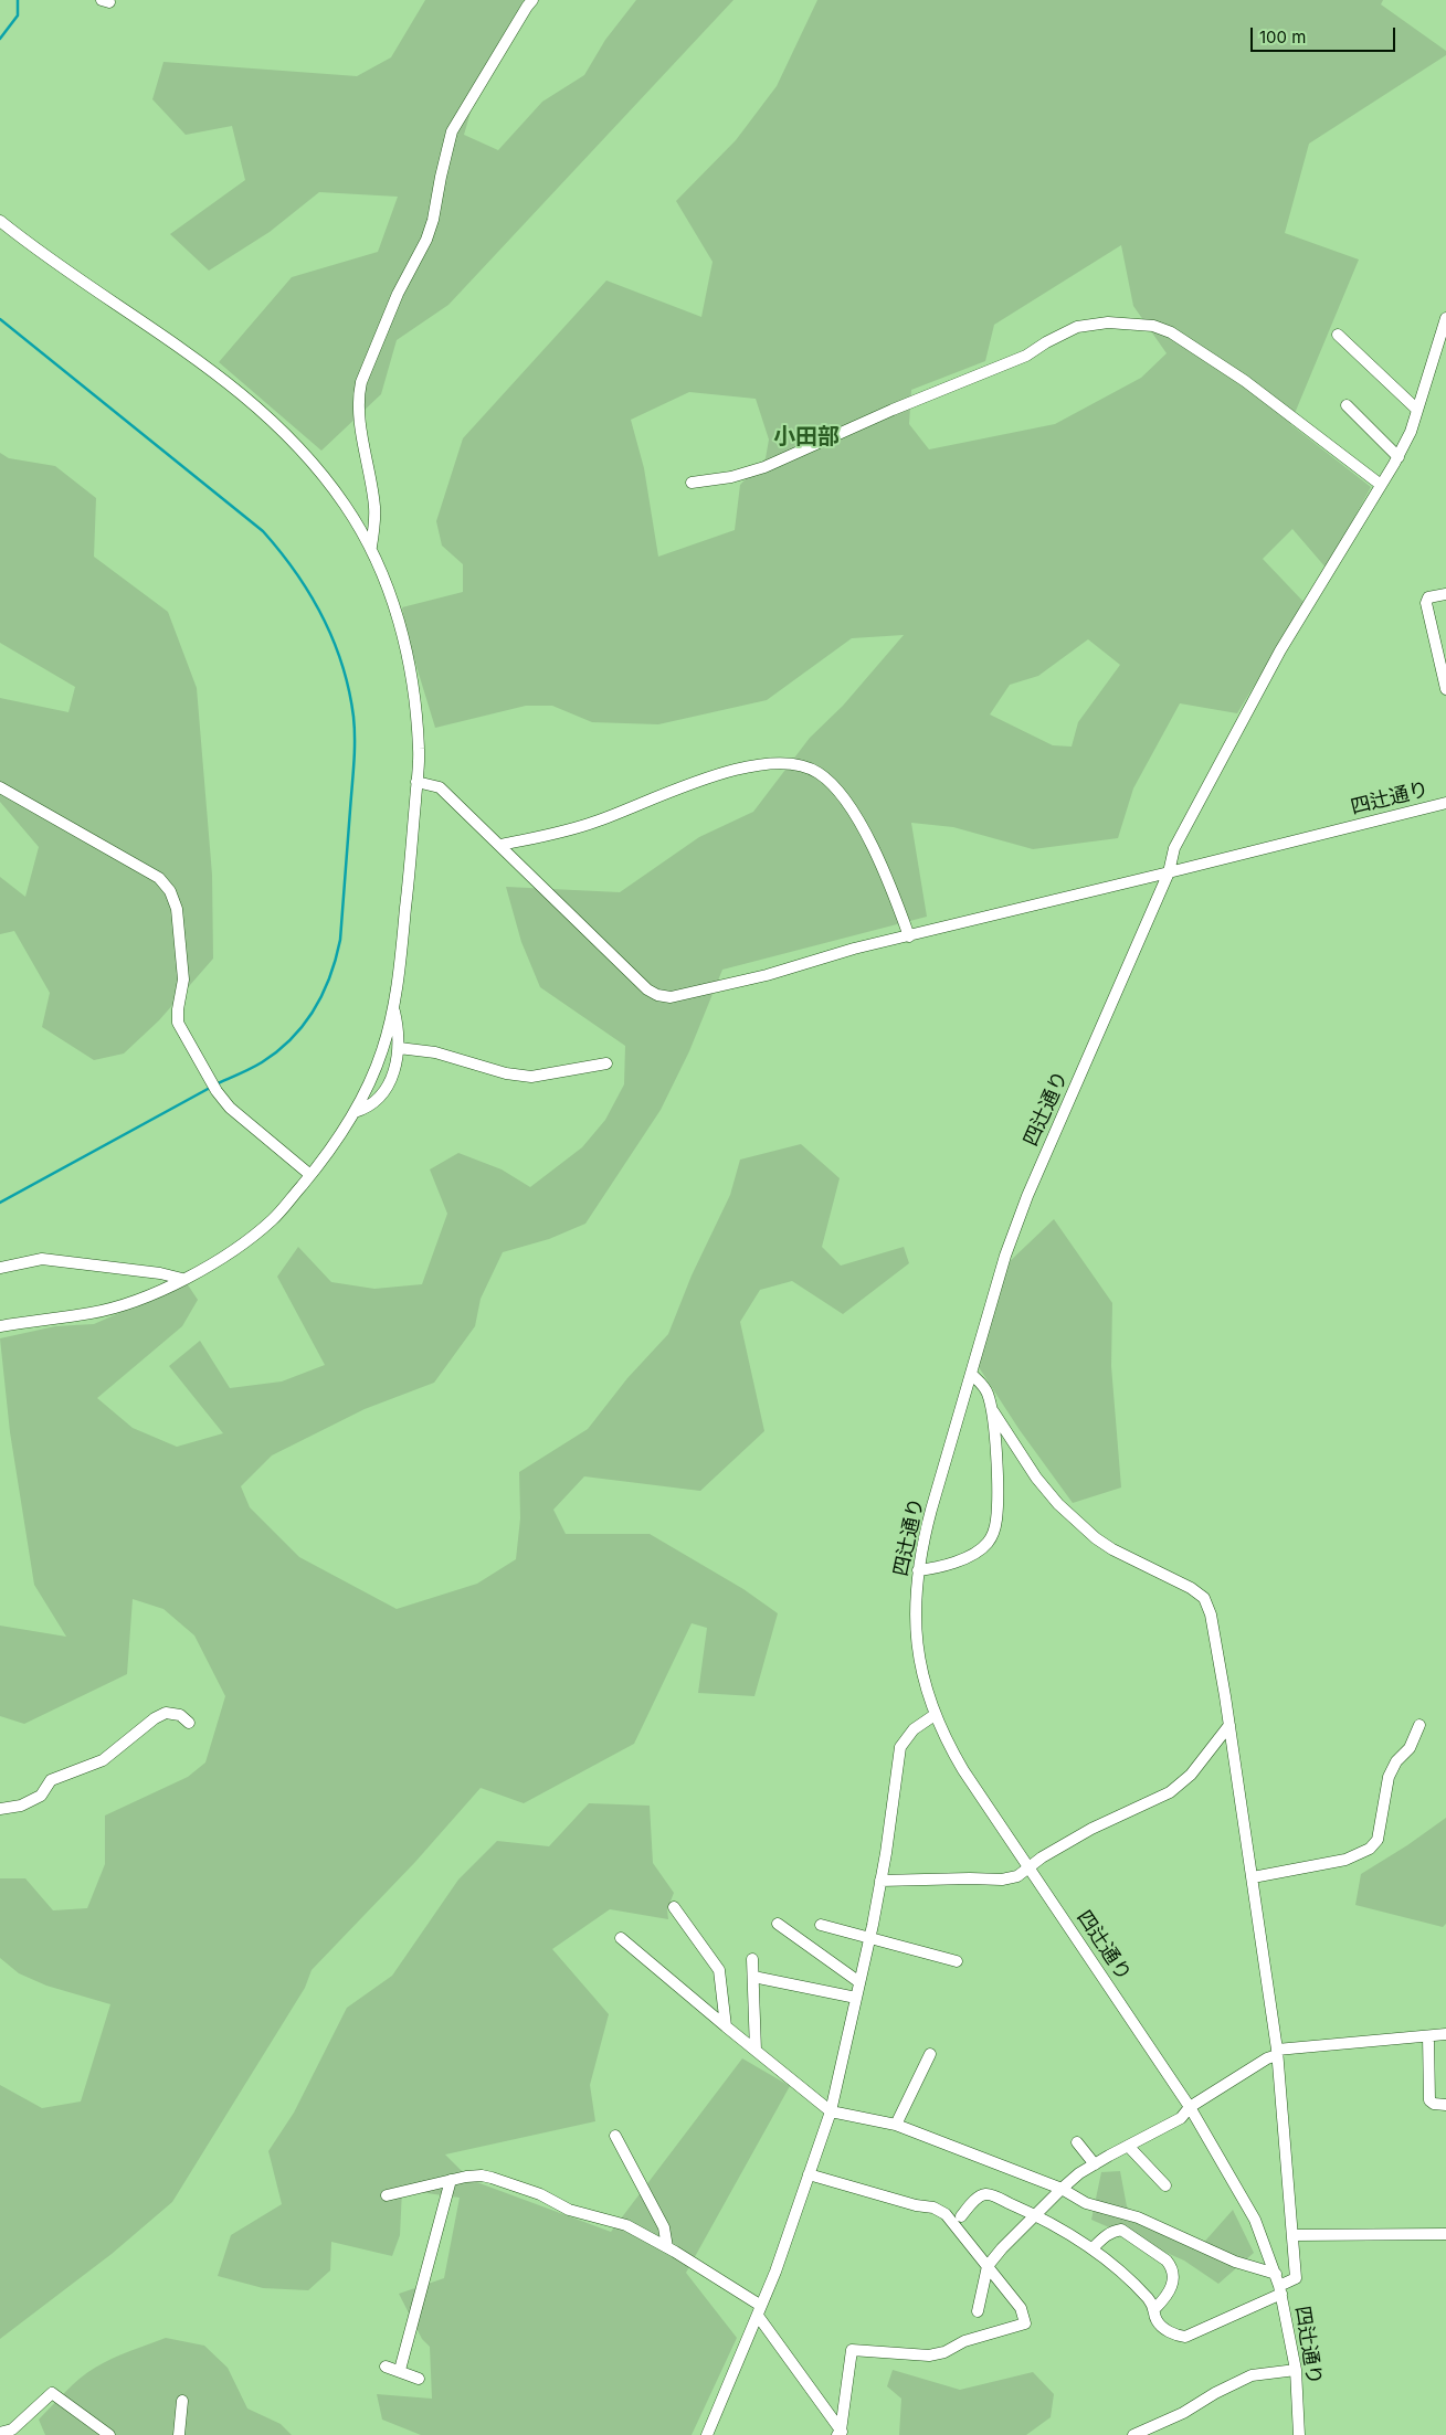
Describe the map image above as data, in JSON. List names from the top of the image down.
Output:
{
  "streets": {
    "street": ["四辻通り"]
  },
  "districts": ["小田部"],
  "scale_bar": "100 m"
}
